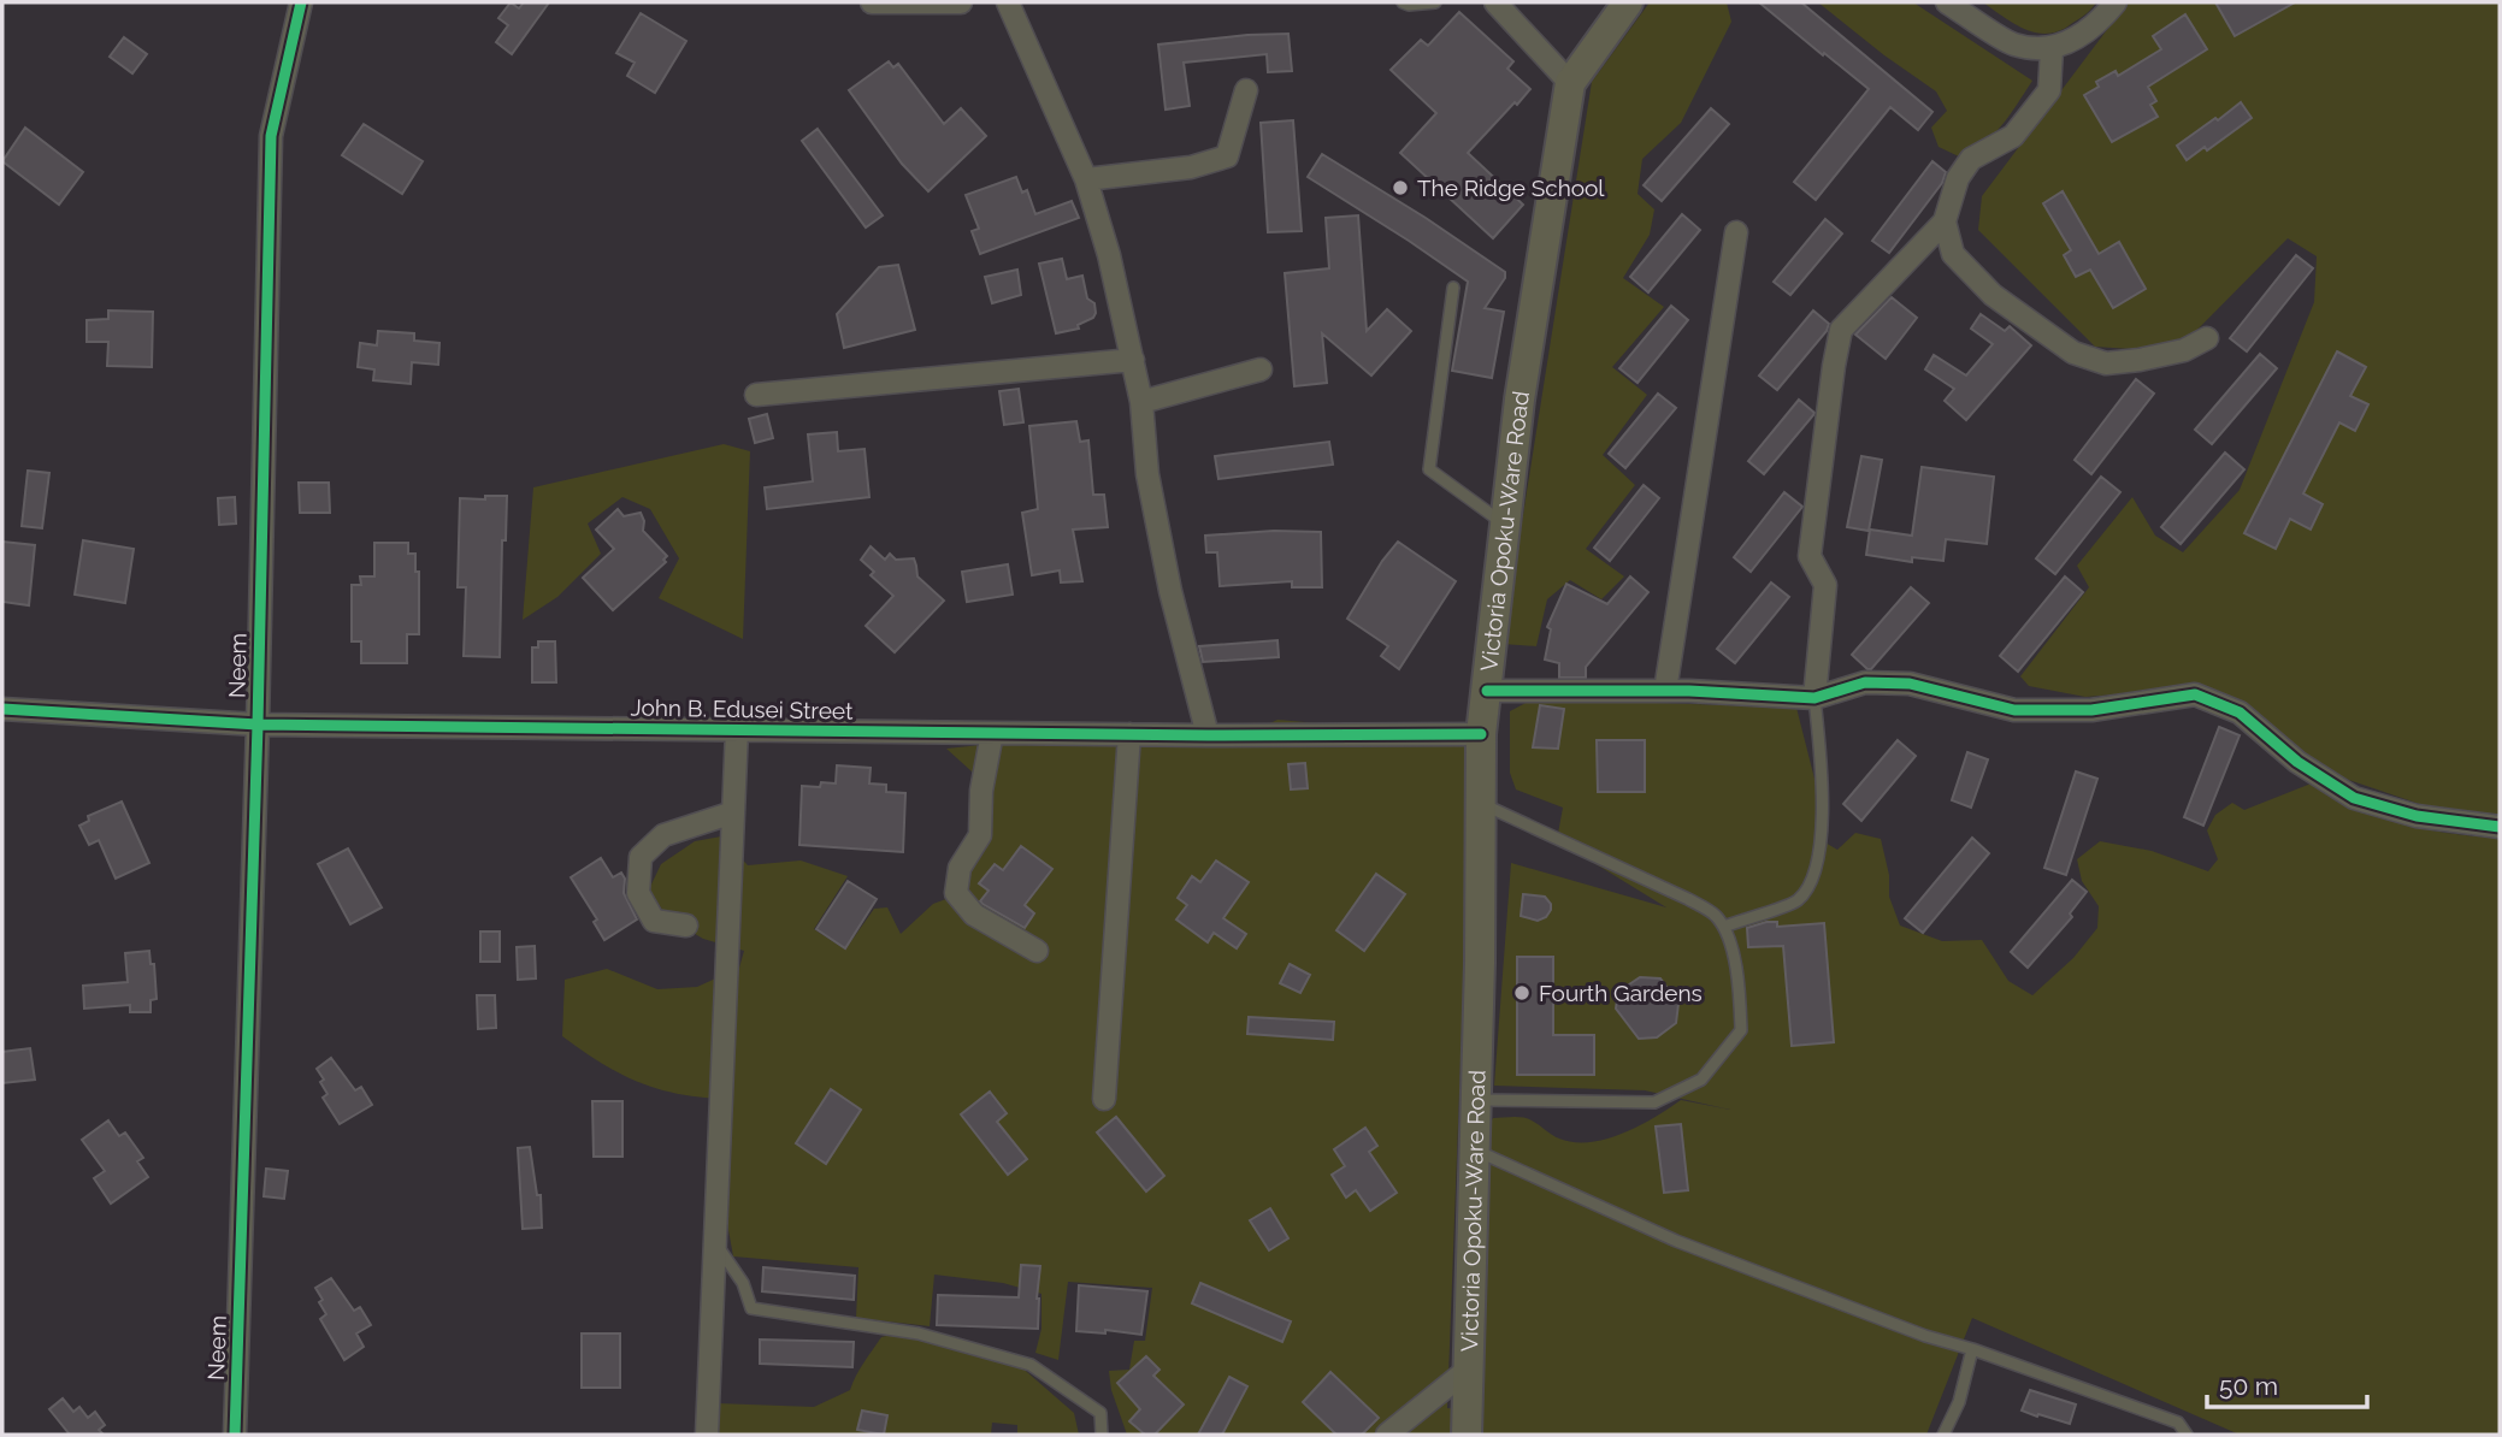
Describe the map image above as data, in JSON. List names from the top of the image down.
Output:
{
  "streets": {
    "main road": ["Victoria Opoku-Ware Road"],
    "street": ["Neem", "John B. Edusei Street"]
  },
  "crossings": [
    ["Victoria Opoku-Ware Road", "John B. Edusei Street"],
    ["Neem", "John B. Edusei Street"]
  ],
  "places": ["The Ridge School", "Fourth Gardens"],
  "scale_bar": "50 m"
}
